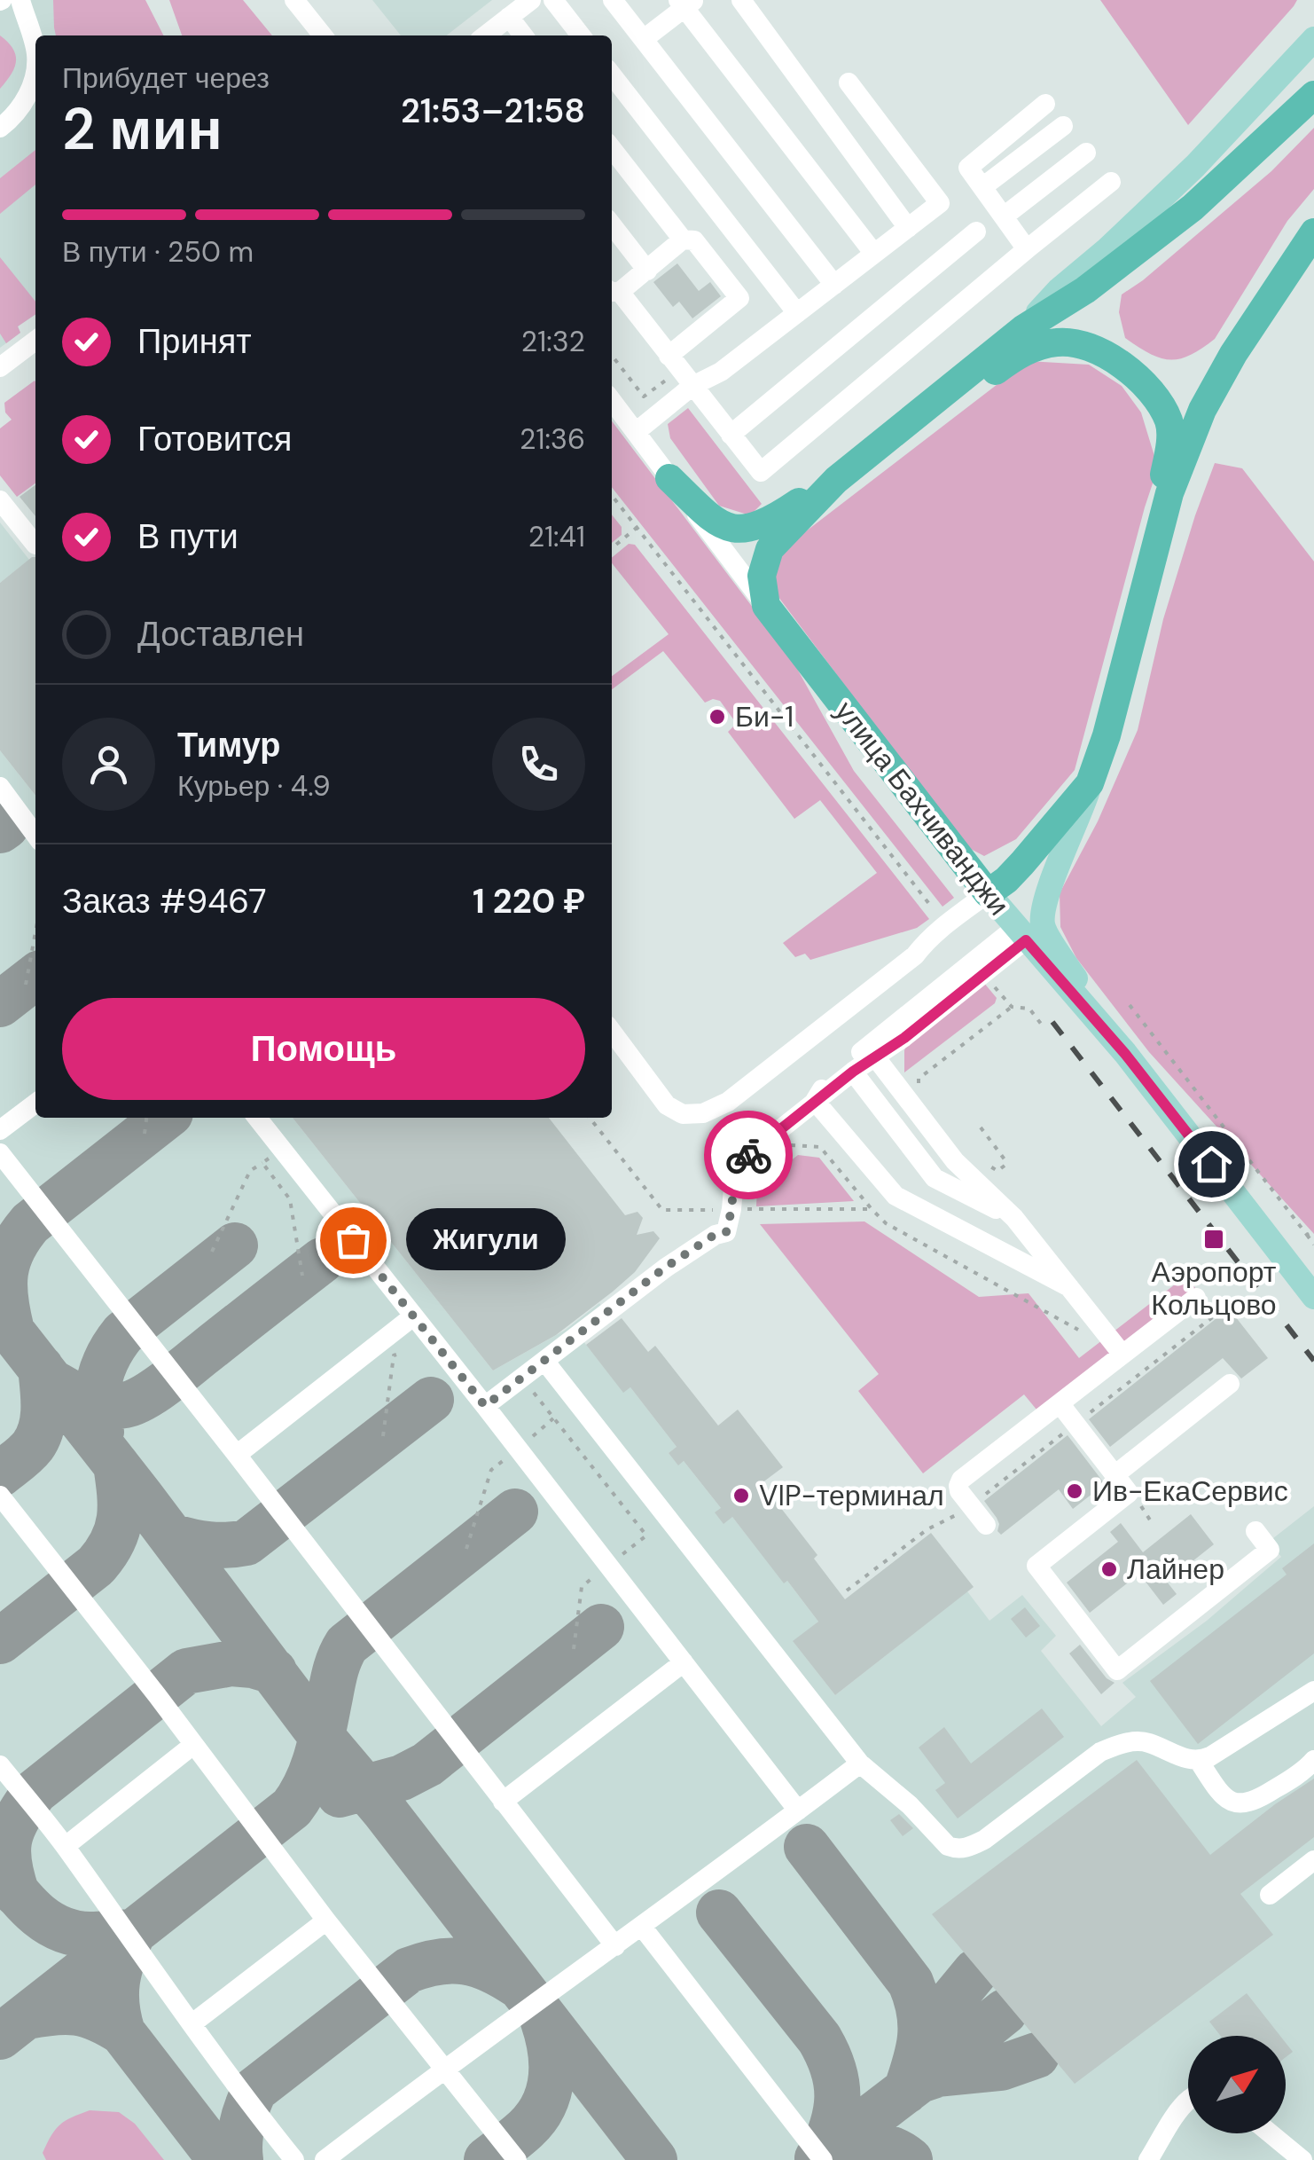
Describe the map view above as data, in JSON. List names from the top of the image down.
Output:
{
  "streets": {
    "highway": ["улица Бахчиванджи"]
  },
  "places": {
    "other": [
      "Би-1",
      "Жигули",
      "Ив-ЕкаСервис",
      "VIP-терминал",
      "Лайнер"
    ],
    "transit": ["Аэропорт Кольцово"]
  },
  "north": "top right",
  "page": {
    "heading": ["2 мин", "Прибудет через", "21:53–21:58"],
    "panel": [
      "Тимур",
      "Курьер · 4.9",
      "Заказ #9467",
      "1 220 ₽"
    ],
    "bar": "В пути · 250 m",
    "list": [
      ["Принят", "21:32"],
      ["Готовится", "21:36"],
      ["В пути", "21:41"],
      "Доставлен"
    ],
    "buttons": "Помощь",
    "bubble": "Жигули"
  }
}
